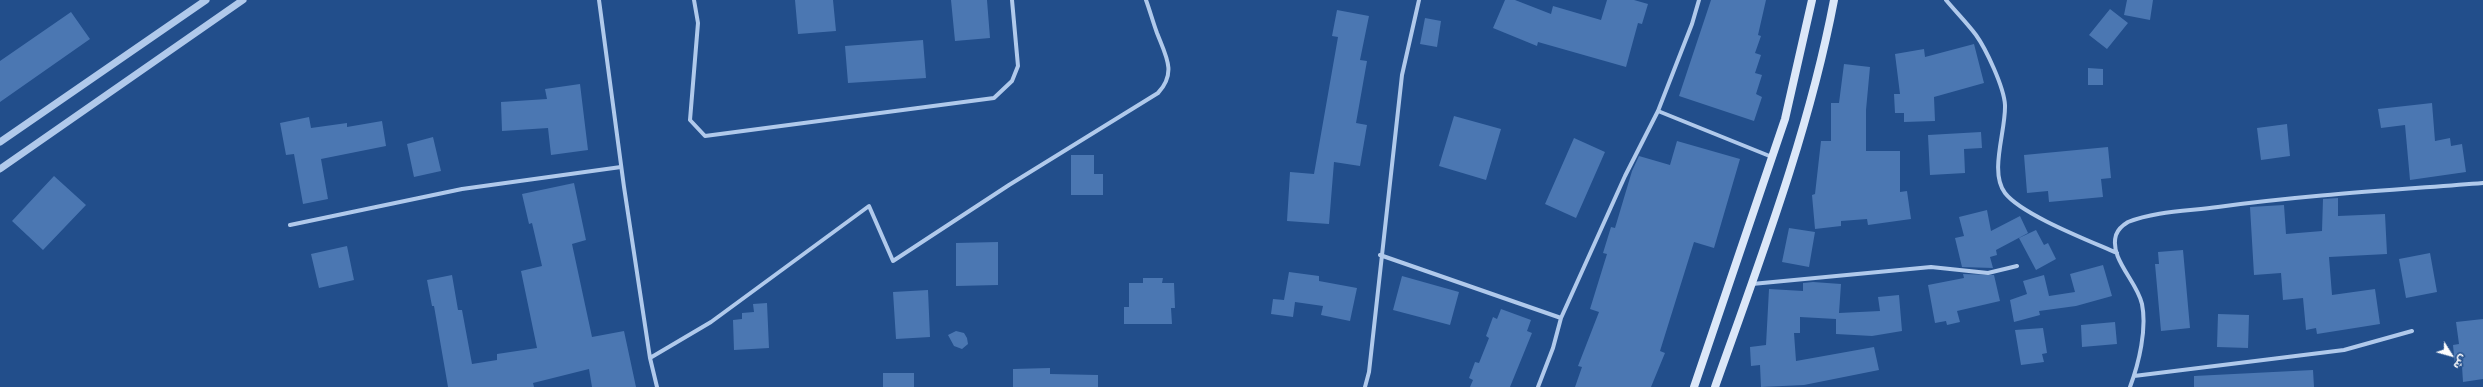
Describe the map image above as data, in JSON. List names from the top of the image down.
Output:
{
  "north": "bottom right"
}
